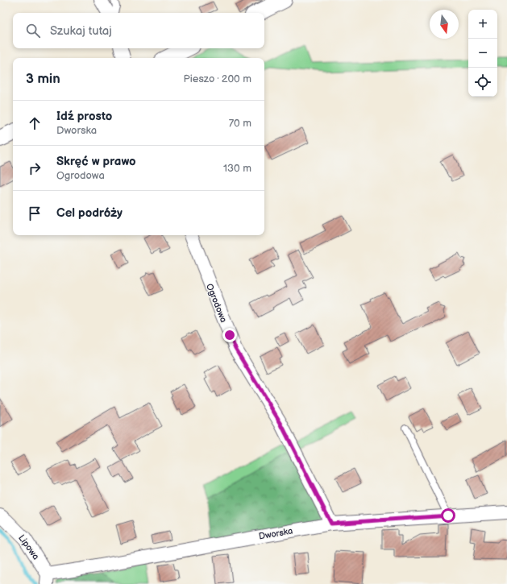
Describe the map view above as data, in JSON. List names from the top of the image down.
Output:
{
  "streets": {
    "street": ["Ogrodowa", "Dworska", "Lipowa"]
  },
  "crossings": [
    ["Ogrodowa", "Dworska"],
    ["Dworska", "Lipowa"]
  ],
  "north": "bottom",
  "page": {
    "map_buttons": ["+", "−"],
    "search": "Szukaj tutaj",
    "heading": ["3 min", "Pieszo · 200 m"],
    "list": [
      ["Idź prosto", "Dworska", "70 m"],
      ["Skręć w prawo", "Ogrodowa", "130 m"],
      "Cel podróży"
    ]
  }
}
